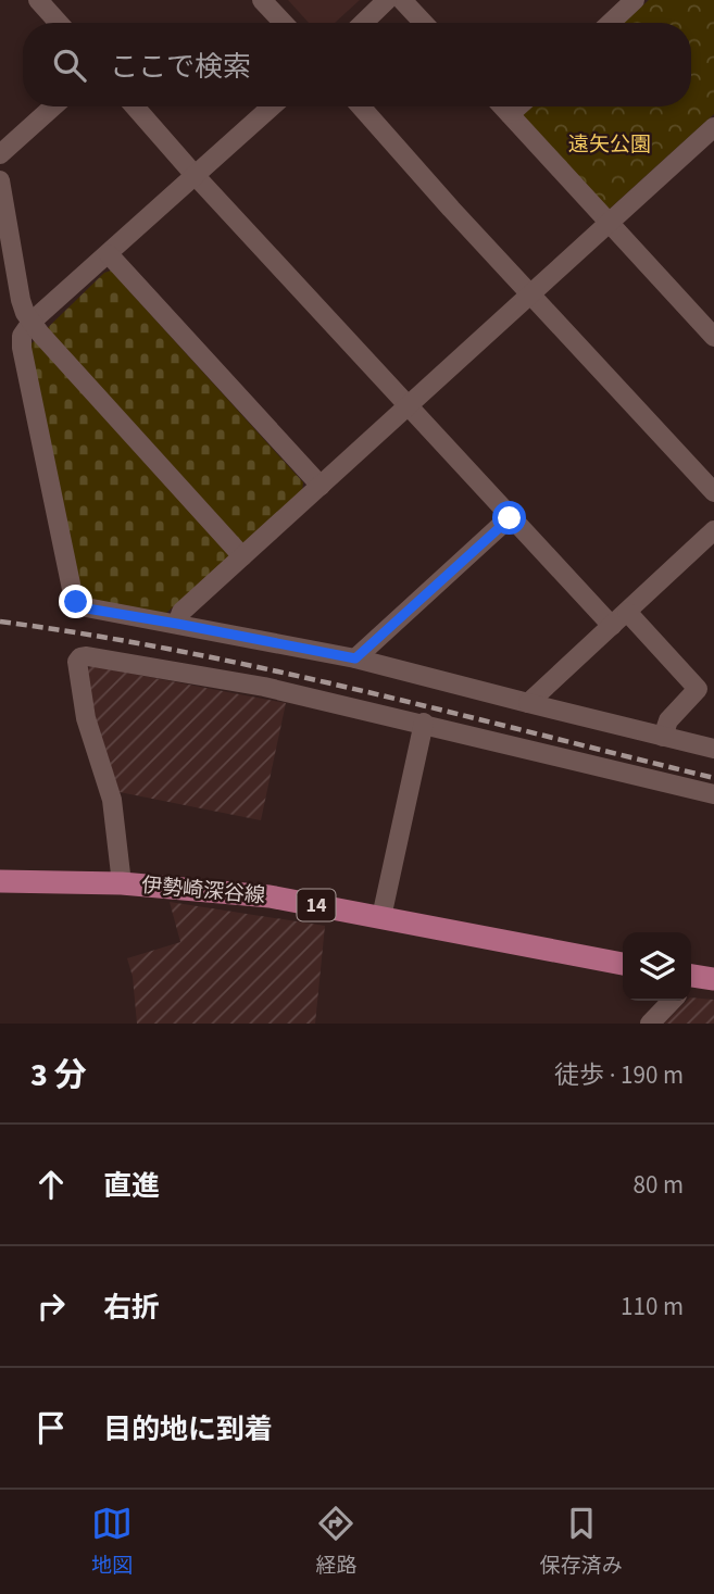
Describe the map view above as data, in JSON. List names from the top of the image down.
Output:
{
  "streets": {
    "main road": ["伊勢崎深谷線", "14"]
  },
  "parks": ["遠矢公園"],
  "page": {
    "search": "ここで検索",
    "heading": ["3 分", "徒歩 · 190 m"],
    "list": [
      ["直進", "80 m"],
      ["右折", "110 m"],
      "目的地に到着"
    ],
    "nav": ["地図", "経路", "保存済み"]
  }
}
